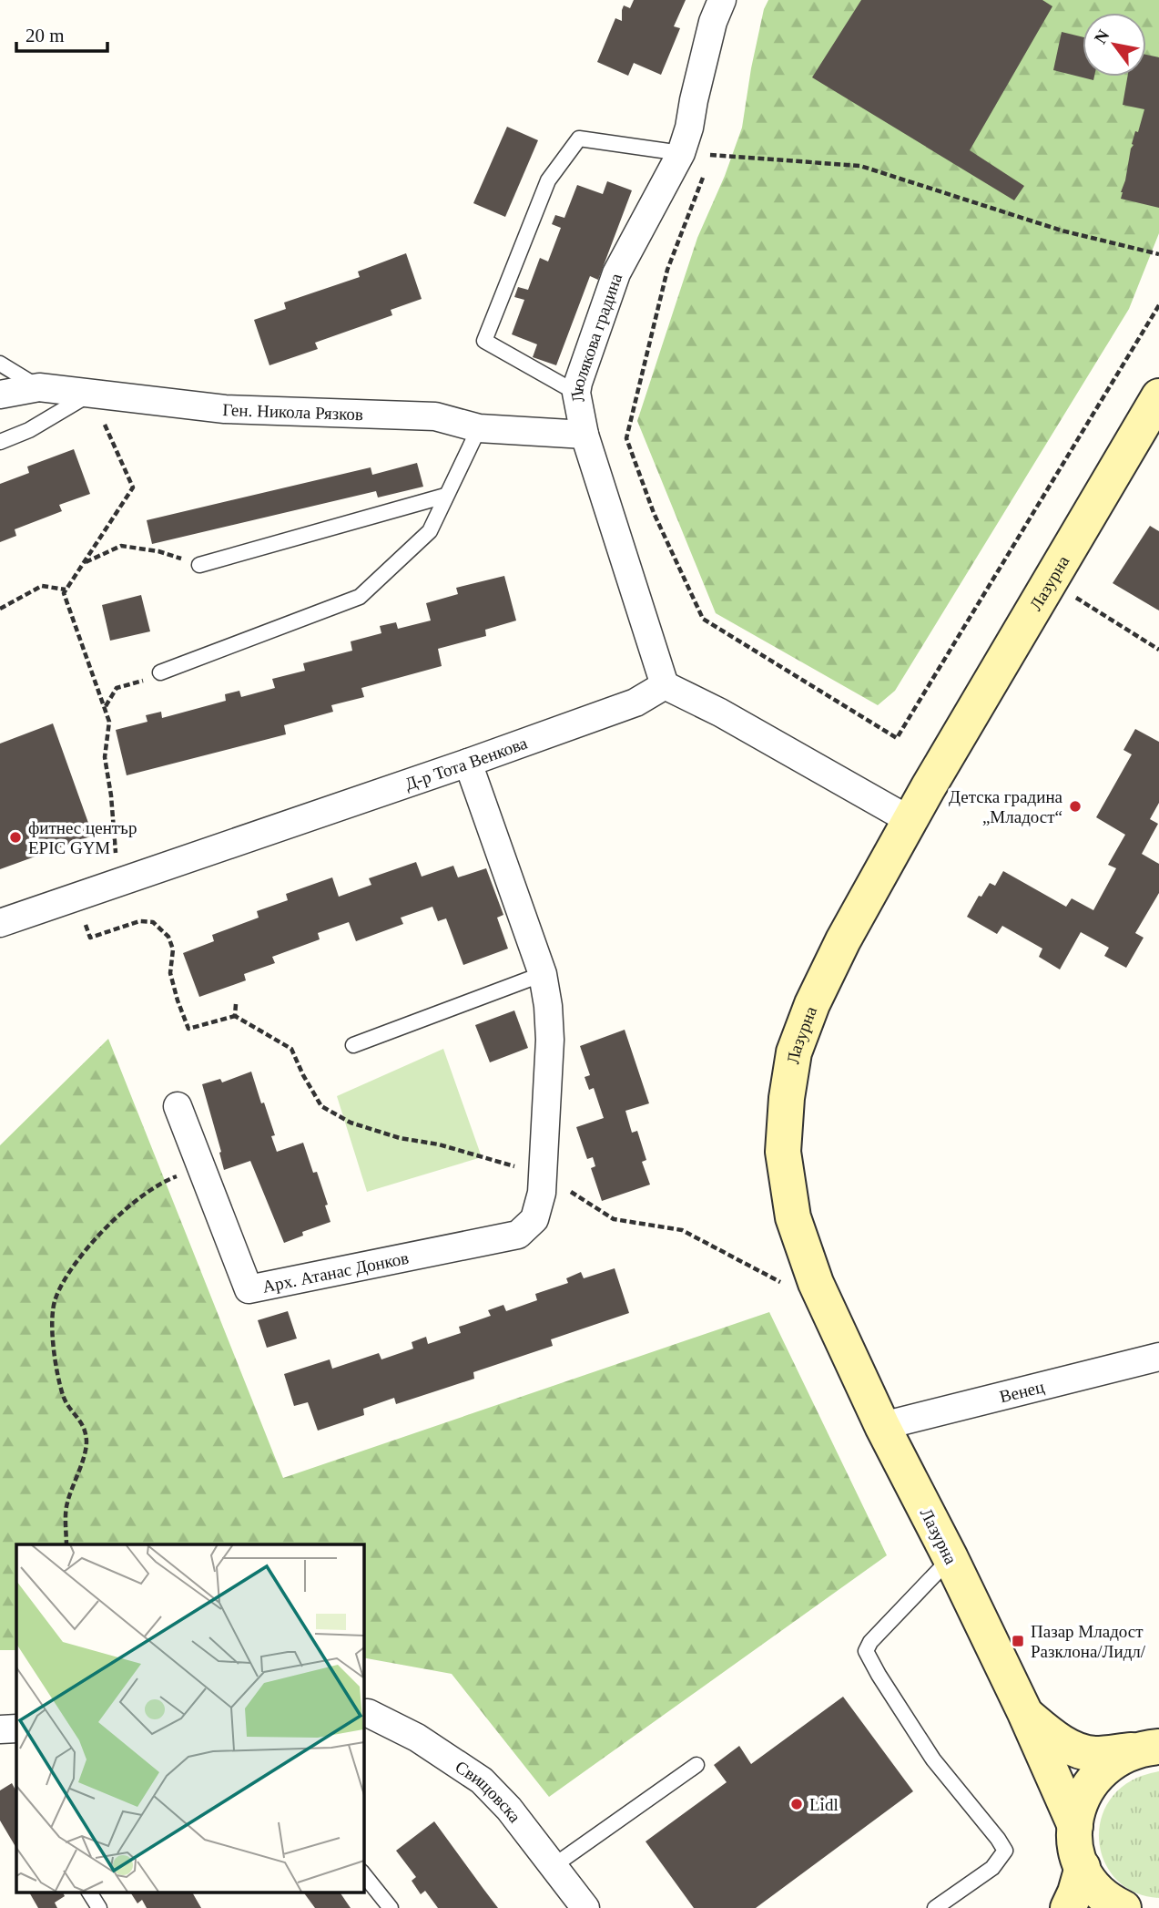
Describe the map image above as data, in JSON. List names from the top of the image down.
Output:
{
  "streets": {
    "street": [
      "Люлякова градина",
      "Ген. Никола Рязков",
      "Лазурна",
      "Д-р Тота Венкова",
      "Арх. Атанас Донков",
      "Венец",
      "Свищовска"
    ]
  },
  "crossings": [
    ["Люлякова градина", "Ген. Никола Рязков"],
    ["Люлякова градина", "Д-р Тота Венкова"],
    ["Лазурна", "Венец"]
  ],
  "places": {
    "other": ["Детска градина „Младост“", "фитнес център EPIC GYM", "Lidl"],
    "transit": ["Пазар Младост Разклона/Лидл/"]
  },
  "scale_bar": "20 m",
  "north": "top left"
}
